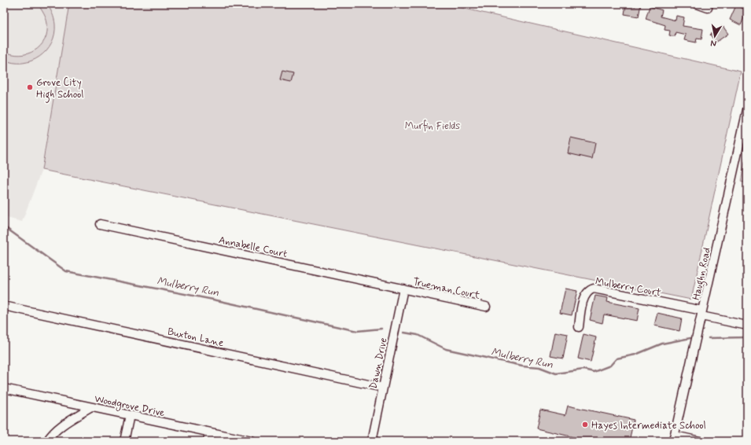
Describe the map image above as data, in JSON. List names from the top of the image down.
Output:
{
  "streets": {
    "street": [
      "Annabelle Court",
      "Haughn Road",
      "Mulberry Court",
      "Trueman Court",
      "Buxton Lane",
      "Dawn Drive",
      "Woodgrove Drive"
    ]
  },
  "crossings": [
    ["Annabelle Court", "Trueman Court"],
    ["Annabelle Court", "Dawn Drive"],
    ["Haughn Road", "Mulberry Court"],
    ["Trueman Court", "Dawn Drive"],
    ["Buxton Lane", "Dawn Drive"]
  ],
  "water": ["Mulberry Run"],
  "parks": ["Murfin Fields"],
  "places": ["Grove City High School", "Hayes Intermediate School"],
  "north": "bottom"
}
